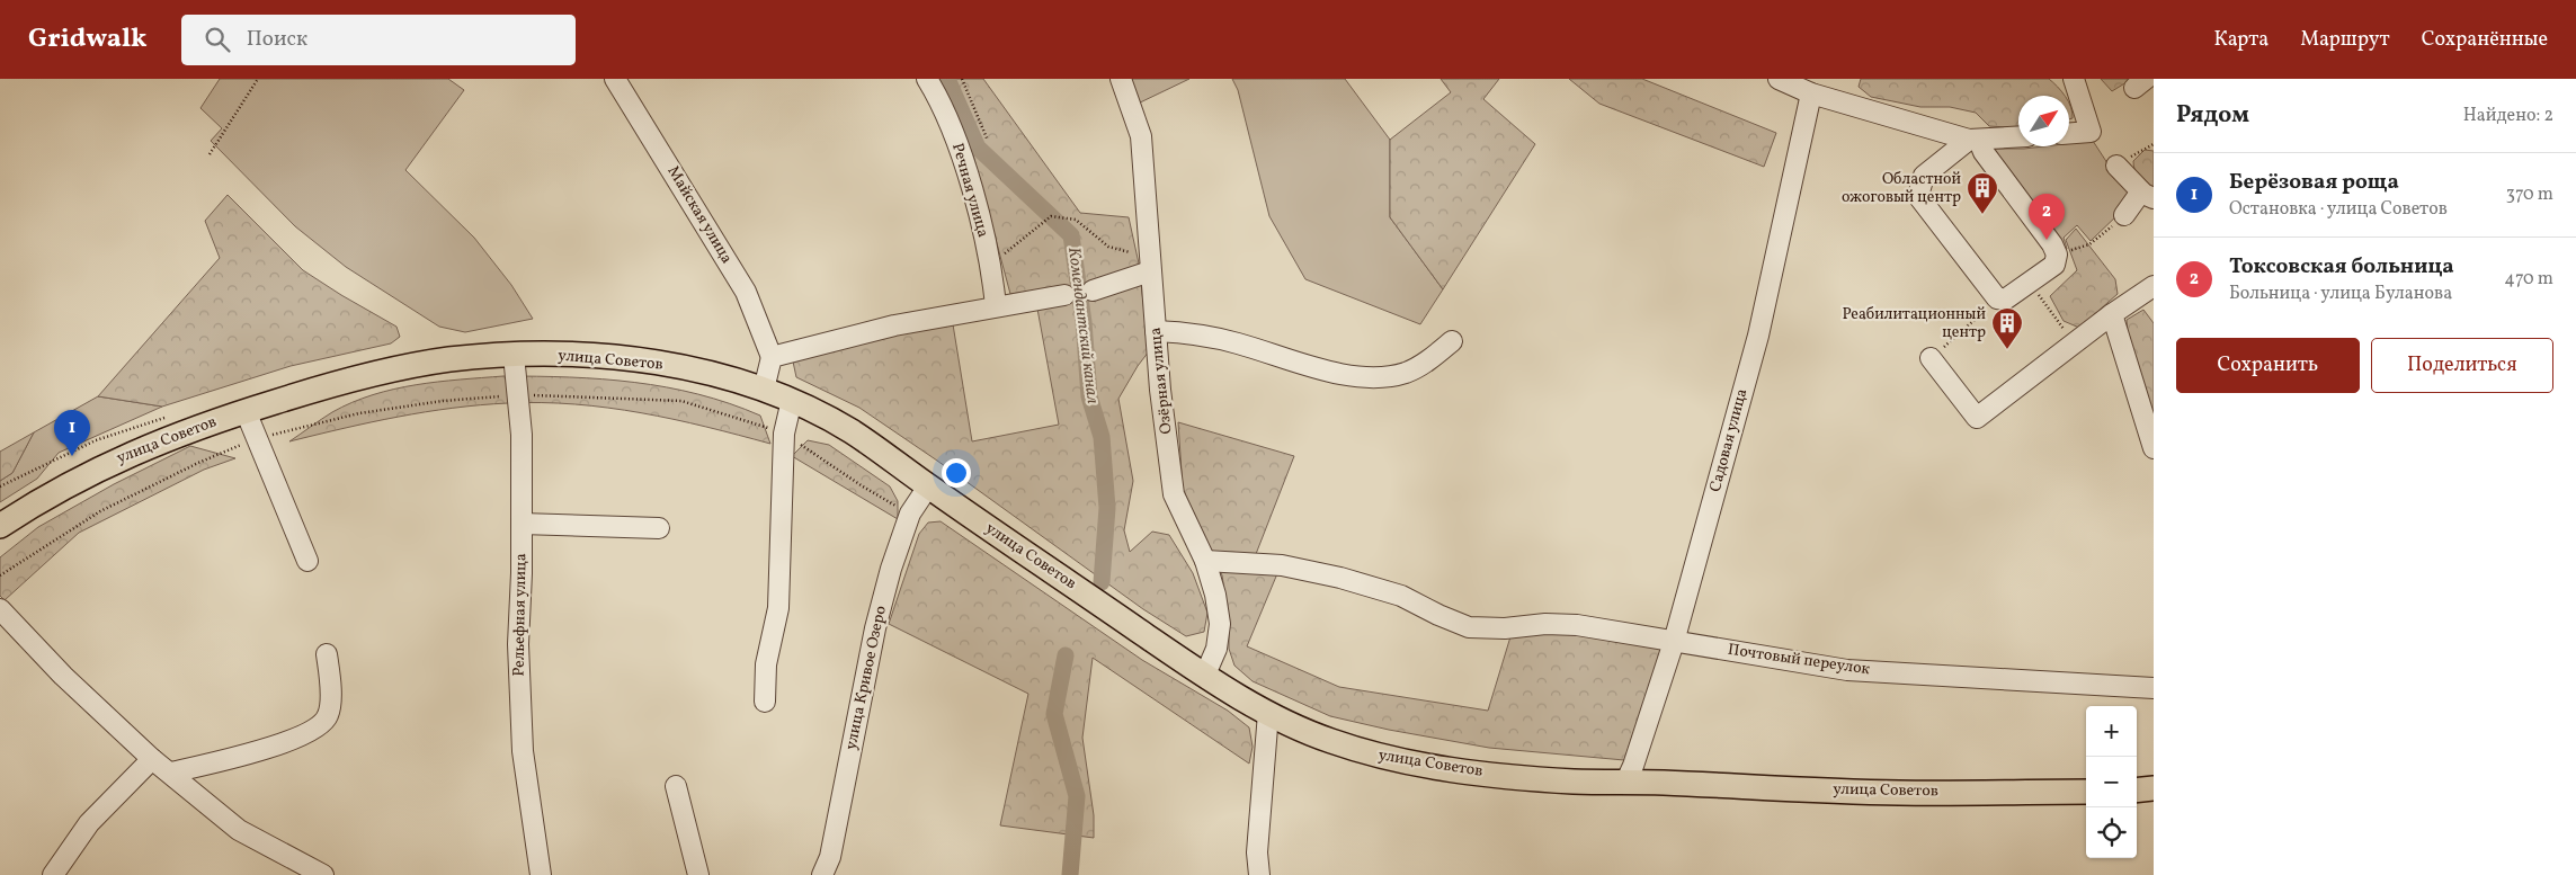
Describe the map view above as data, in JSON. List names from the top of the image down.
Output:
{
  "streets": {
    "main road": ["улица Советов"],
    "street": [
      "Речная улица",
      "Майская улица",
      "Озёрная улица",
      "Садовая улица",
      "Рельефная улица",
      "Почтовый переулок",
      "улица Кривое Озеро"
    ]
  },
  "crossings": [
    ["улица Советов", "Озёрная улица"],
    ["улица Советов", "Садовая улица"],
    ["улица Советов", "Рельефная улица"],
    ["улица Советов", "улица Кривое Озеро"],
    ["Озёрная улица", "Почтовый переулок"],
    ["Садовая улица", "Почтовый переулок"]
  ],
  "water": ["Комендантский канал"],
  "places": {
    "building": ["Областной ожоговый центр", "Реабилитационный центр"]
  },
  "north": "top right",
  "page": {
    "header": "Gridwalk",
    "search": "Поиск",
    "nav": ["Карта", "Маршрут", "Сохранённые"],
    "heading": ["Рядом", "Найдено: 2"],
    "list": [
      {
        "mark": "1",
        "name": "Берёзовая роща",
        "note": "Остановка · улица Советов",
        "value": "370 m"
      },
      {
        "mark": "2",
        "name": "Токсовская больница",
        "note": "Больница · улица Буланова",
        "value": "470 m"
      }
    ],
    "pins": ["2", "1"],
    "buttons": ["Сохранить", "Поделиться"],
    "map_buttons": ["+", "−"]
  }
}
